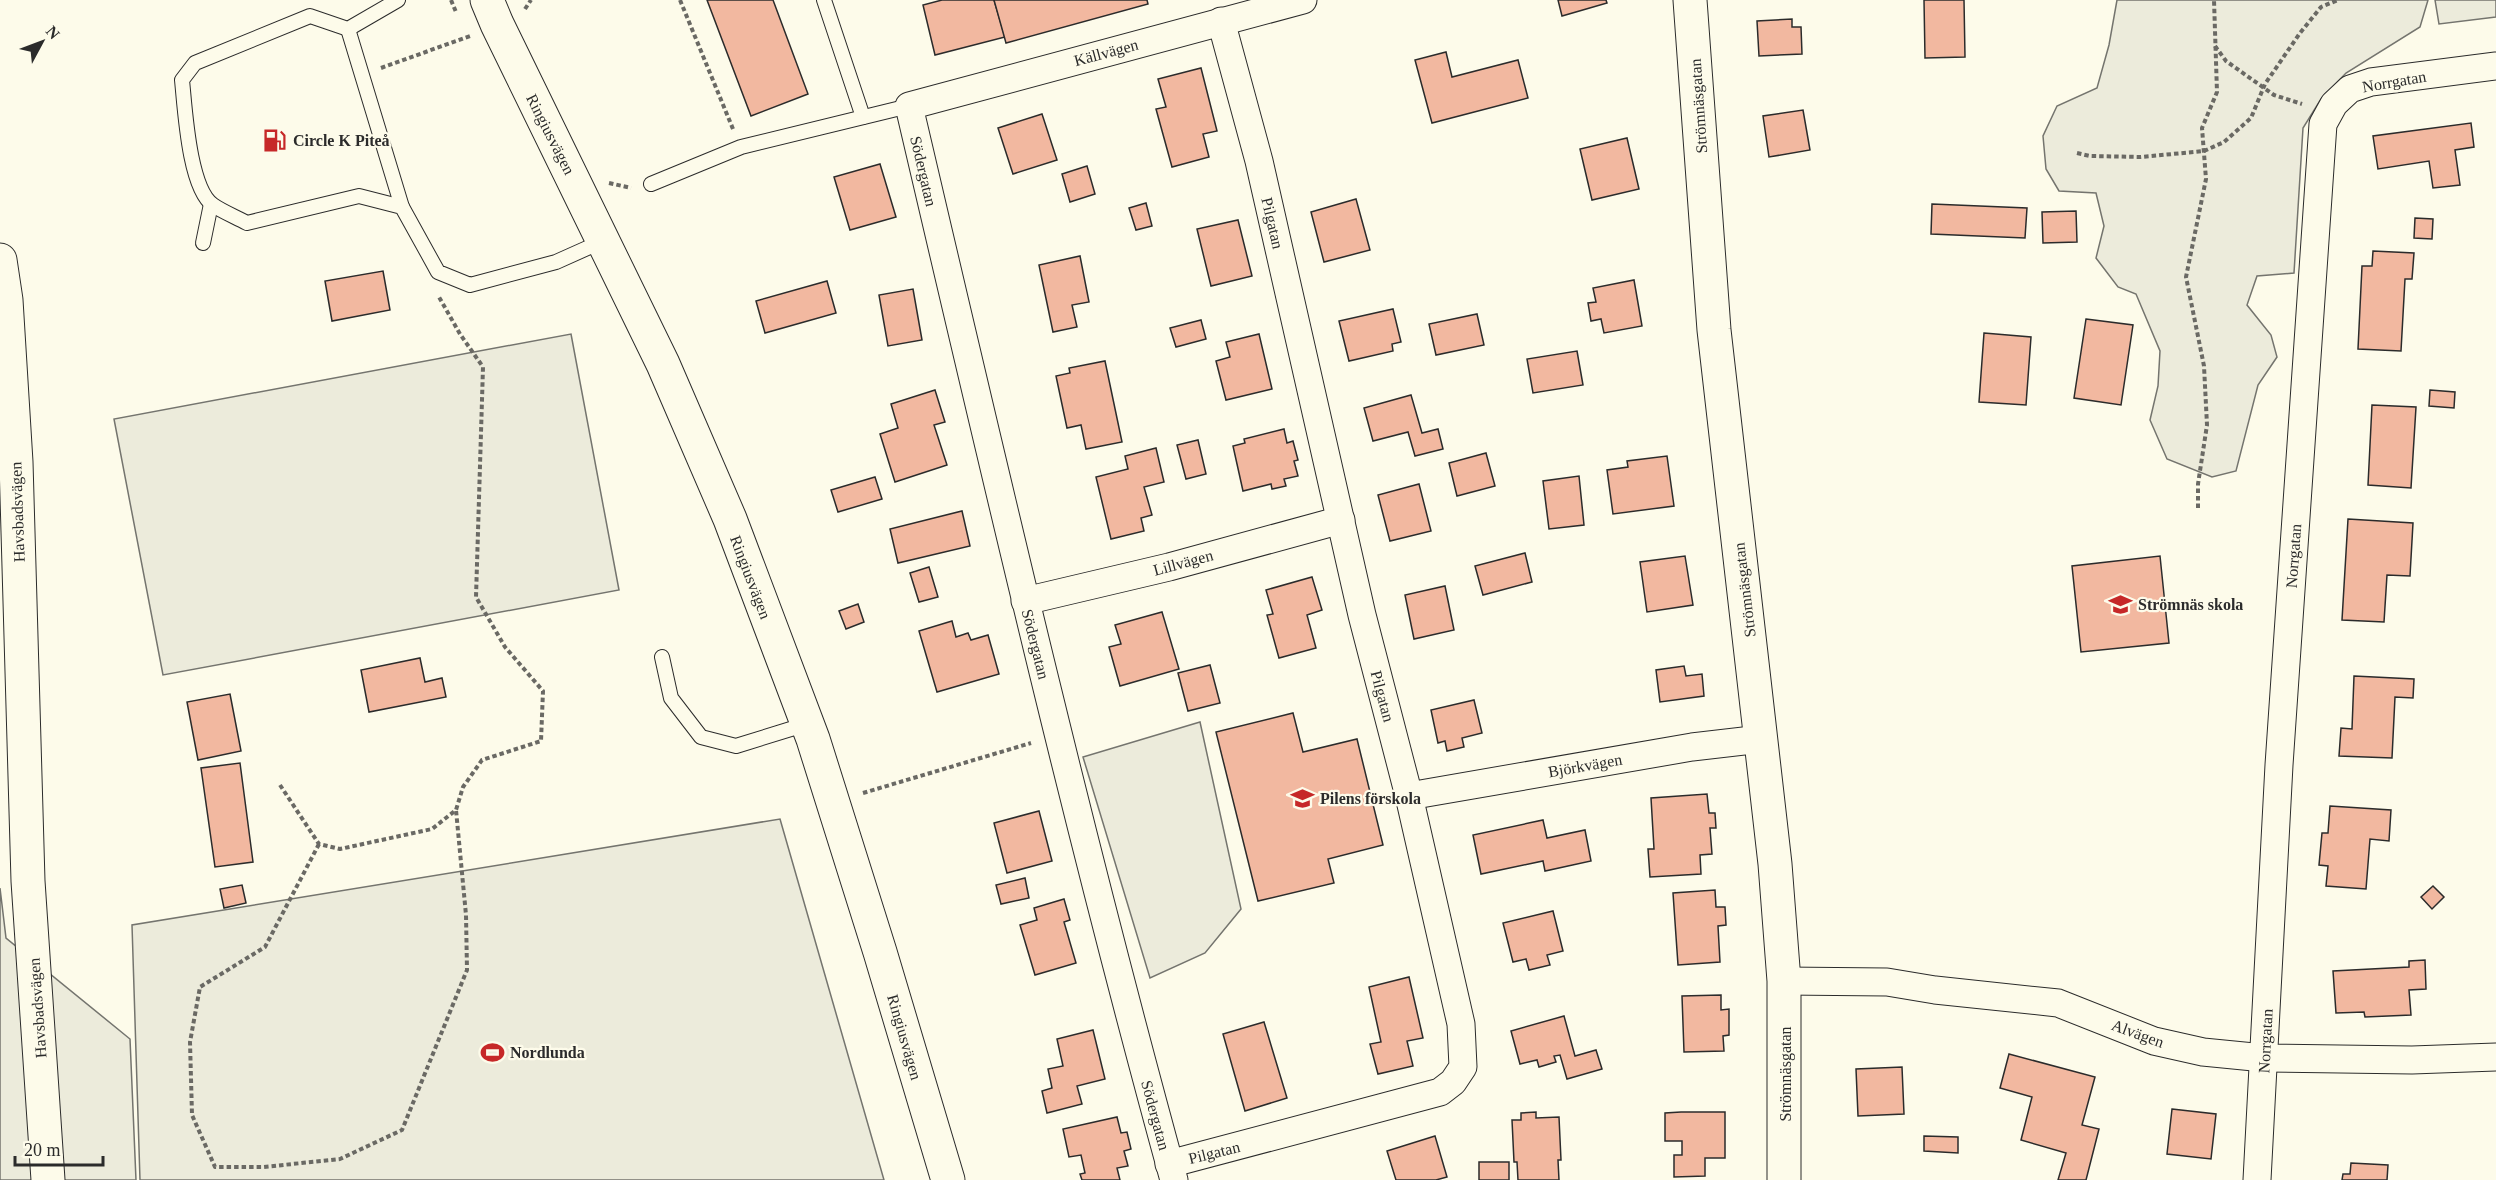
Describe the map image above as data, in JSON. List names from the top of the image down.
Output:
{
  "streets": {
    "street": [
      "Källvägen",
      "Norrgatan",
      "Strömnäsgatan",
      "Ringiusvägen",
      "Södergatan",
      "Pilgatan",
      "Havsbadsvägen",
      "Lillvägen",
      "Björkvägen",
      "Alvägen"
    ]
  },
  "crossings": [
    ["Källvägen", "Södergatan"],
    ["Källvägen", "Pilgatan"],
    ["Norrgatan", "Alvägen"],
    ["Strömnäsgatan", "Björkvägen"],
    ["Strömnäsgatan", "Alvägen"],
    ["Södergatan", "Pilgatan"],
    ["Södergatan", "Lillvägen"],
    ["Pilgatan", "Lillvägen"],
    ["Pilgatan", "Björkvägen"]
  ],
  "places": {
    "fuel station": ["Circle K Piteå"],
    "school or university": ["Strömnäs skola", "Pilens förskola"],
    "sports": ["Nordlunda"]
  },
  "scale_bar": "20 m",
  "north": "top right"
}
